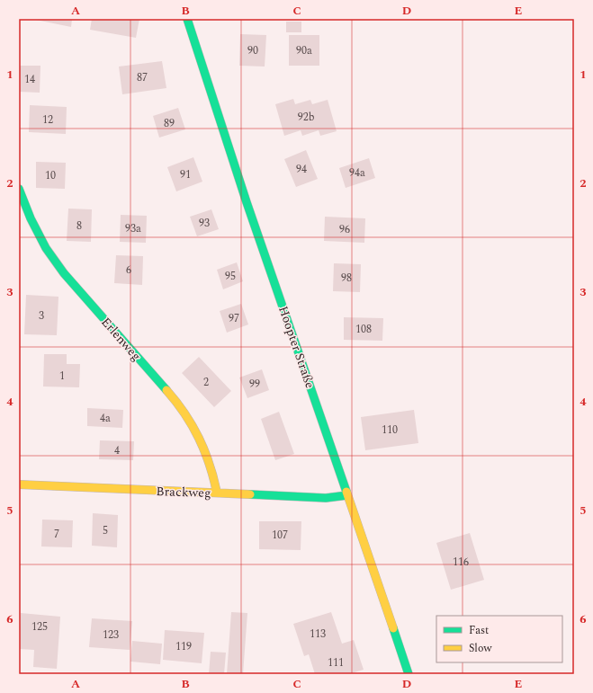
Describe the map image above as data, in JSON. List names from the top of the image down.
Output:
{
  "streets": {
    "street": ["Erlenweg", "Hoopter Straße", "Brackweg"]
  },
  "crossings": [
    ["Erlenweg", "Brackweg"],
    ["Hoopter Straße", "Brackweg"]
  ],
  "house_numbers": [
    "90",
    "90a",
    "87",
    "14",
    "92b",
    "12",
    "89",
    "94",
    "94a",
    "91",
    "10",
    "93",
    "8",
    "93a",
    "96",
    "6",
    "95",
    "98",
    "3",
    "97",
    "108",
    "1",
    "2",
    "99",
    "4a",
    "110",
    "4",
    "5",
    "7",
    "107",
    "116",
    "125",
    "113",
    "123",
    "119",
    "111"
  ],
  "legend": ["Fast", "Slow"],
  "grid": {
    "columns": [
      "A",
      "B",
      "C",
      "D",
      "E"
    ],
    "rows": [
      "1",
      "2",
      "3",
      "4",
      "5",
      "6"
    ]
  }
}
